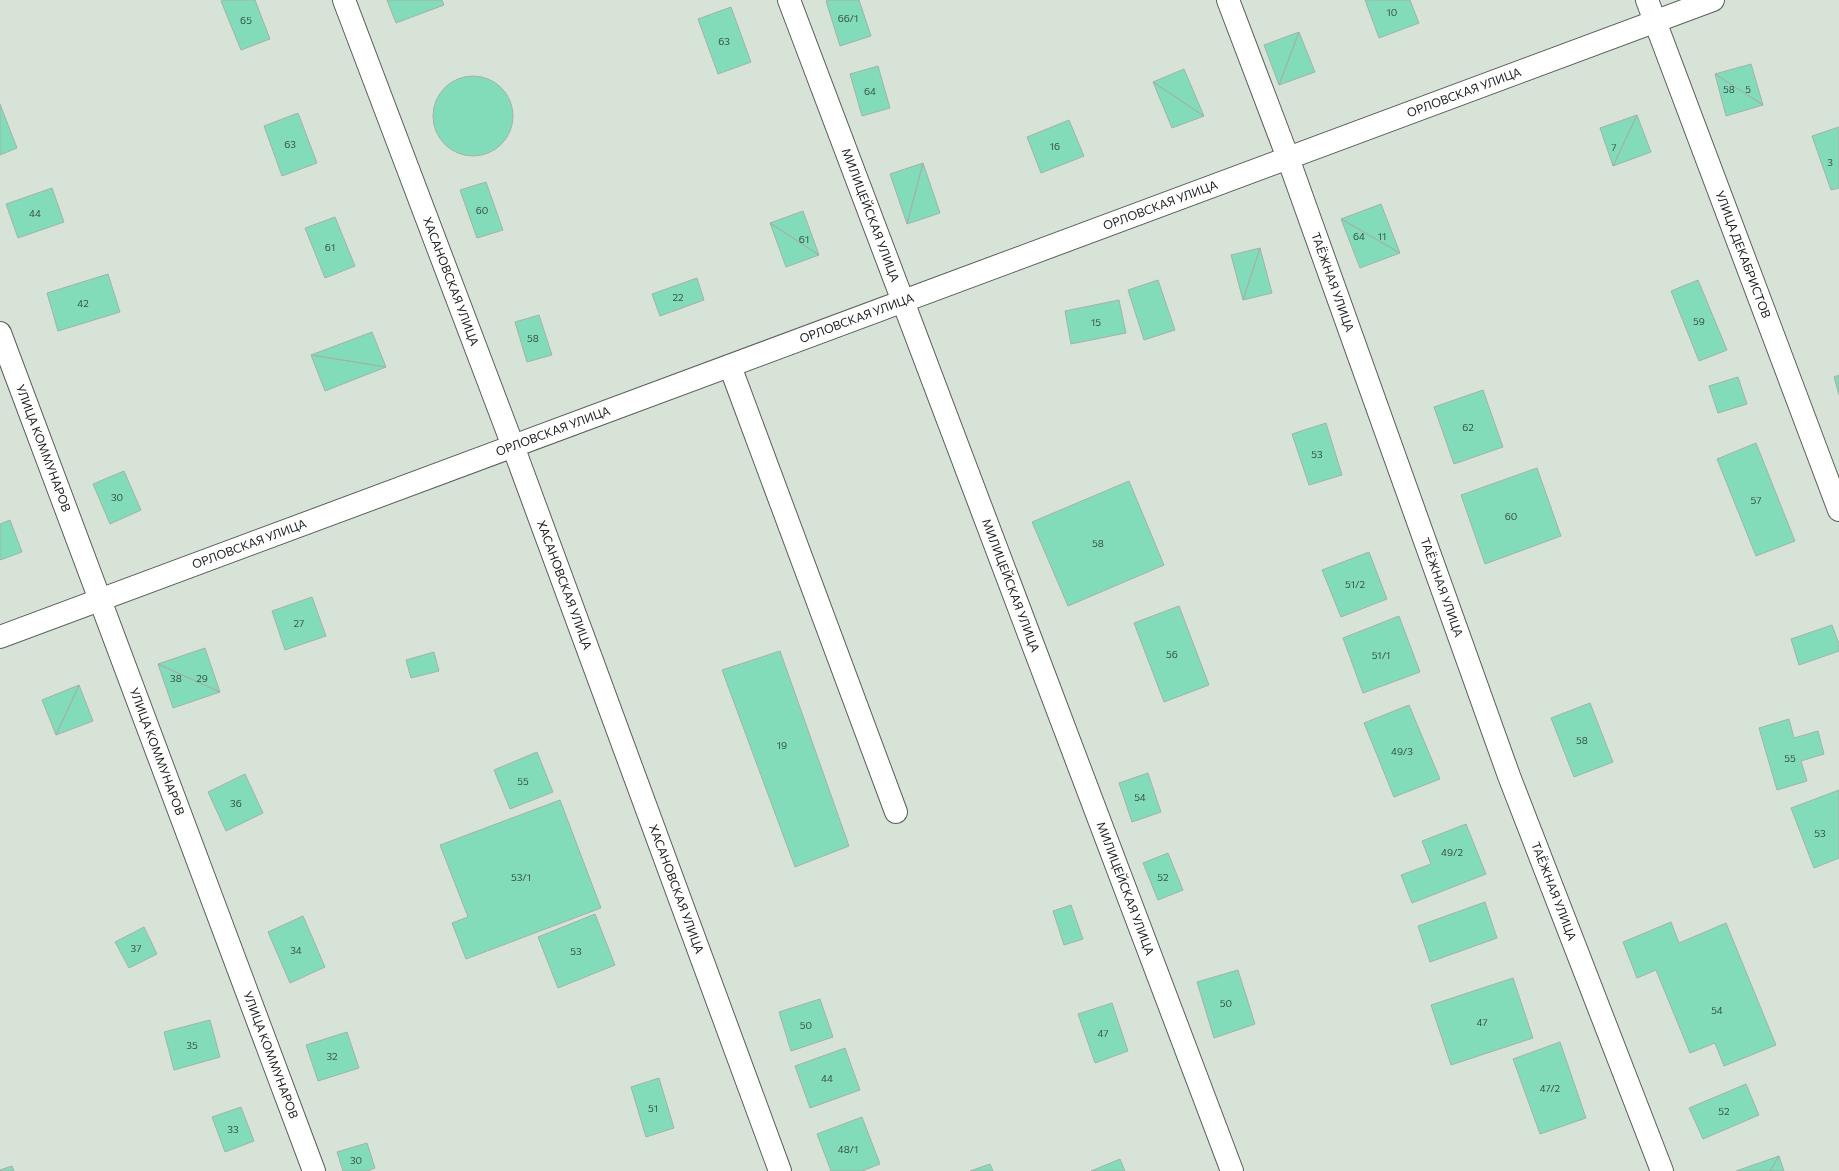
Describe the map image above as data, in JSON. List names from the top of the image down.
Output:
{
  "streets": {
    "main road": [
      "ОРЛОВСКАЯ УЛИЦА",
      "МИЛИЦЕЙСКАЯ УЛИЦА",
      "УЛИЦА ДЕКАБРИСТОВ",
      "ХАСАНОВСКАЯ УЛИЦА",
      "ТАЁЖНАЯ УЛИЦА",
      "УЛИЦА КОММУНАРОВ"
    ]
  },
  "crossings": [
    ["ОРЛОВСКАЯ УЛИЦА", "МИЛИЦЕЙСКАЯ УЛИЦА"],
    ["ОРЛОВСКАЯ УЛИЦА", "УЛИЦА ДЕКАБРИСТОВ"],
    ["ОРЛОВСКАЯ УЛИЦА", "ХАСАНОВСКАЯ УЛИЦА"],
    ["ОРЛОВСКАЯ УЛИЦА", "ТАЁЖНАЯ УЛИЦА"],
    ["ОРЛОВСКАЯ УЛИЦА", "УЛИЦА КОММУНАРОВ"]
  ],
  "house_numbers": [
    "10",
    "66/1",
    "65",
    "63",
    "58",
    "5",
    "64",
    "63",
    "16",
    "7",
    "3",
    "60",
    "44",
    "64",
    "11",
    "61",
    "61",
    "22",
    "42",
    "59",
    "15",
    "58",
    "62",
    "53",
    "30",
    "57",
    "60",
    "58",
    "51/2",
    "27",
    "56",
    "51/1",
    "38",
    "29",
    "58",
    "19",
    "49/3",
    "55",
    "55",
    "54",
    "36",
    "53",
    "49/2",
    "53/1",
    "52",
    "37",
    "34",
    "53",
    "50",
    "54",
    "47",
    "50",
    "47",
    "35",
    "32",
    "44",
    "47/2",
    "51",
    "52",
    "33",
    "48/1",
    "30"
  ]
}
